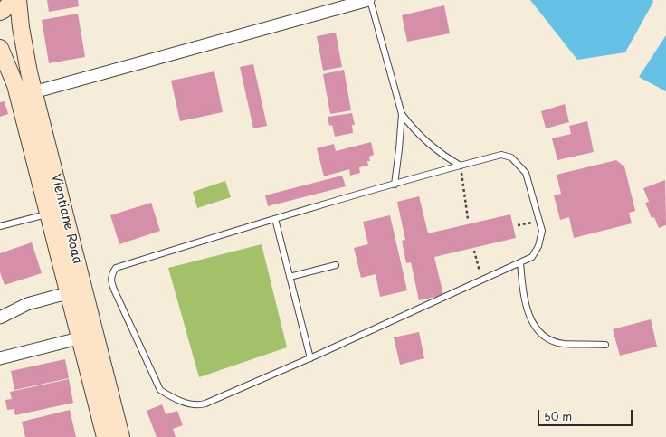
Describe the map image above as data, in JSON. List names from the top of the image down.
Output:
{
  "streets": {
    "main road": ["Vientiane Road"]
  },
  "scale_bar": "50 m"
}
